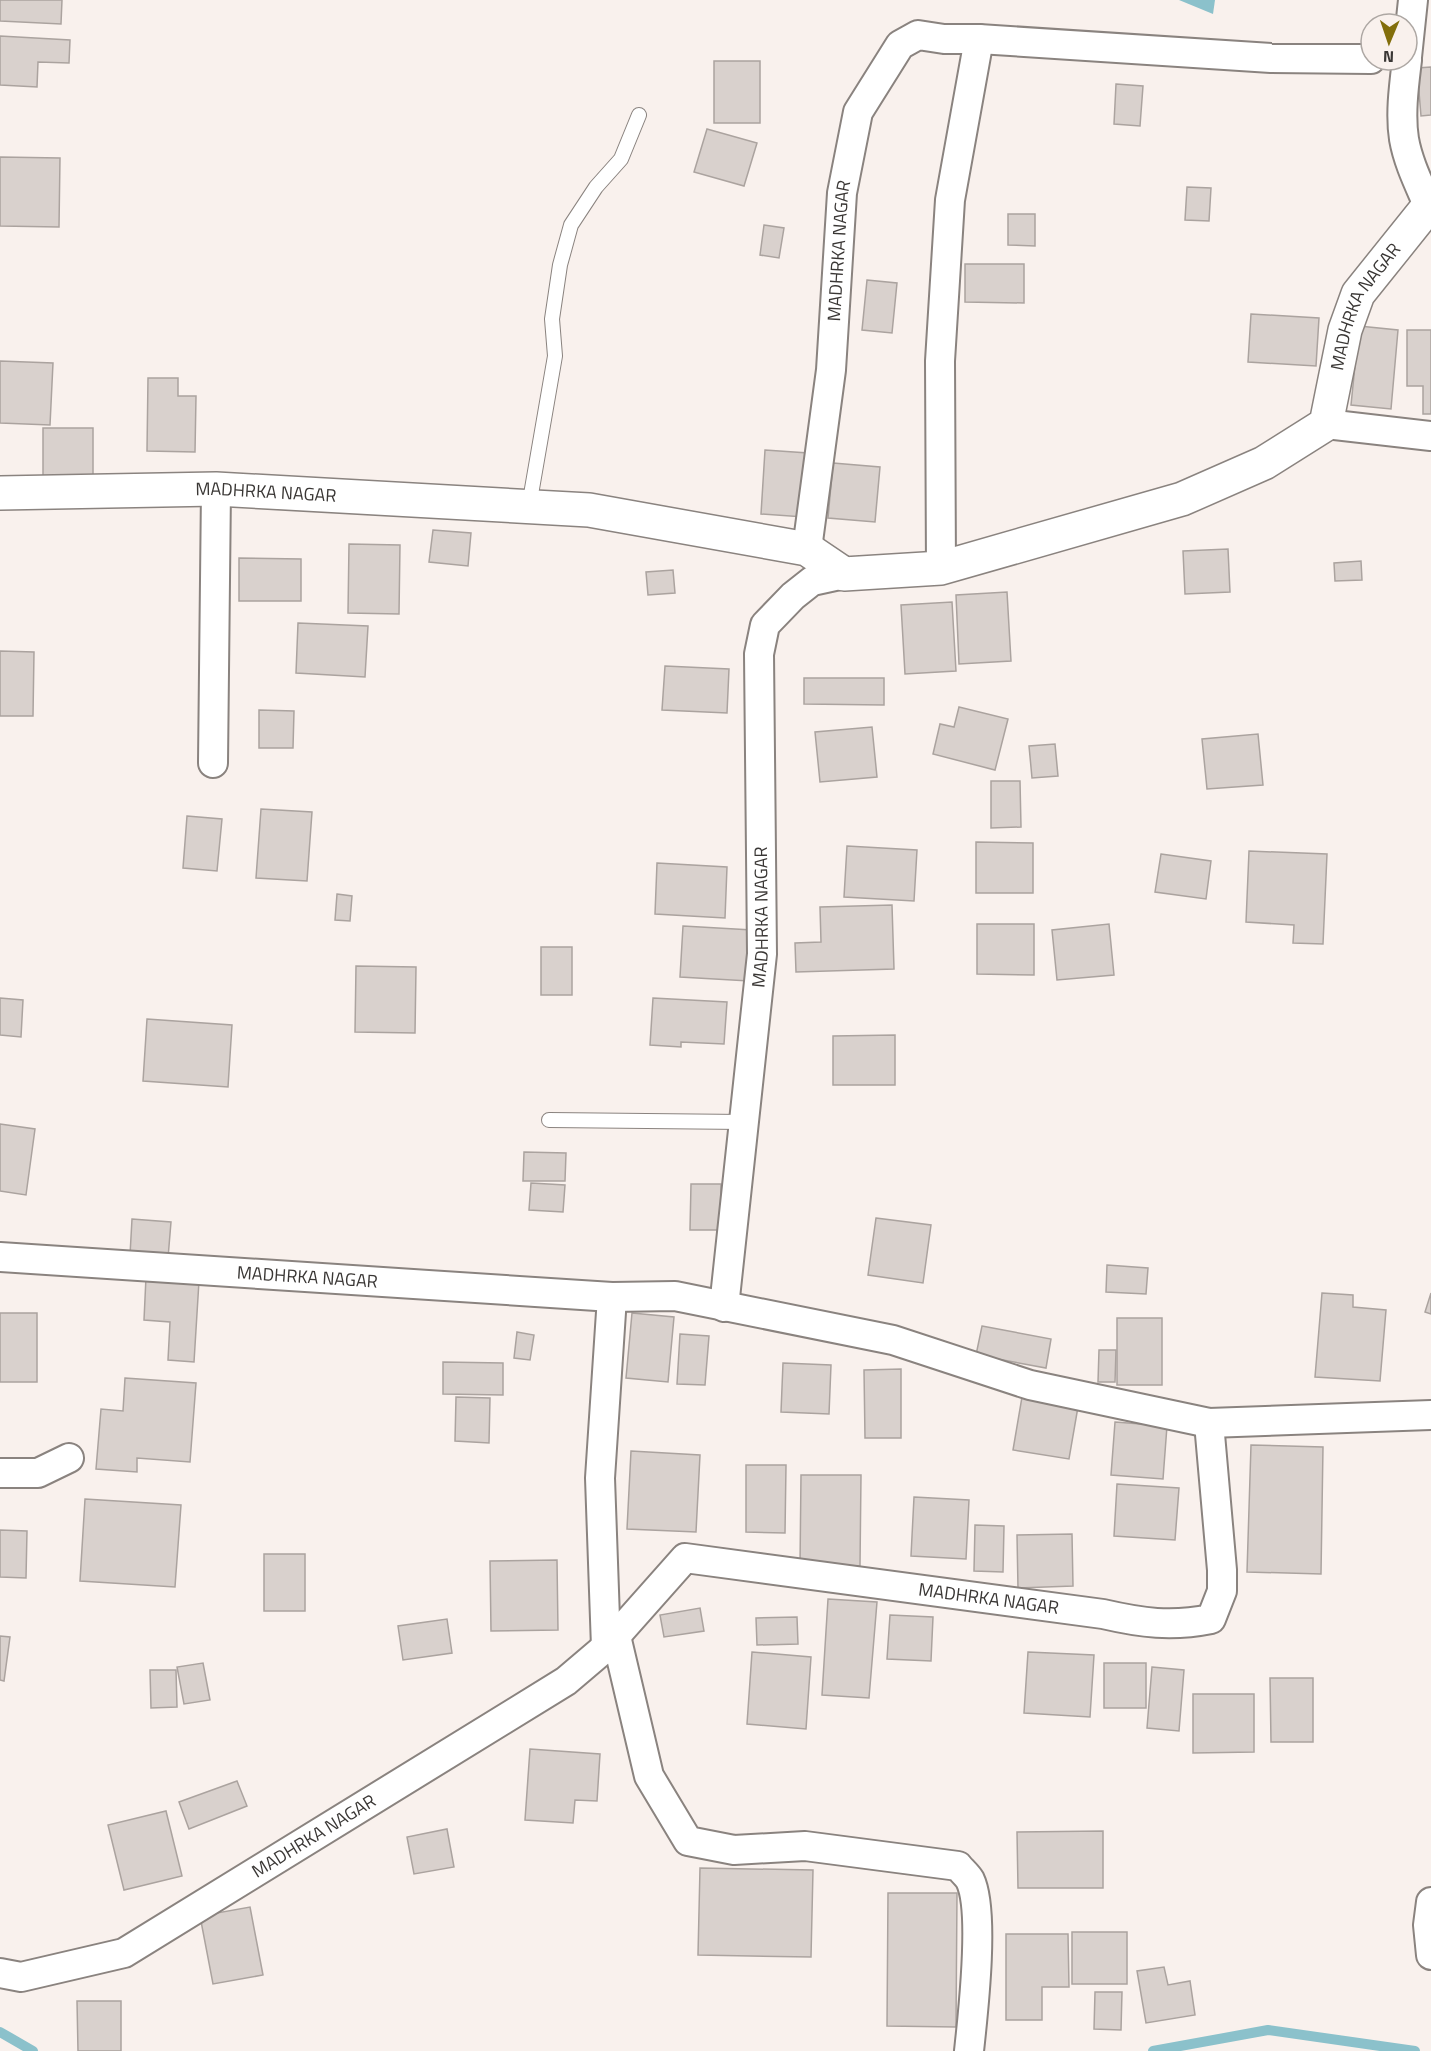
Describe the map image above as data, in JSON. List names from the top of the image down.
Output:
{
  "streets": {
    "street": ["MADHRKA NAGAR"]
  },
  "north": "bottom"
}
